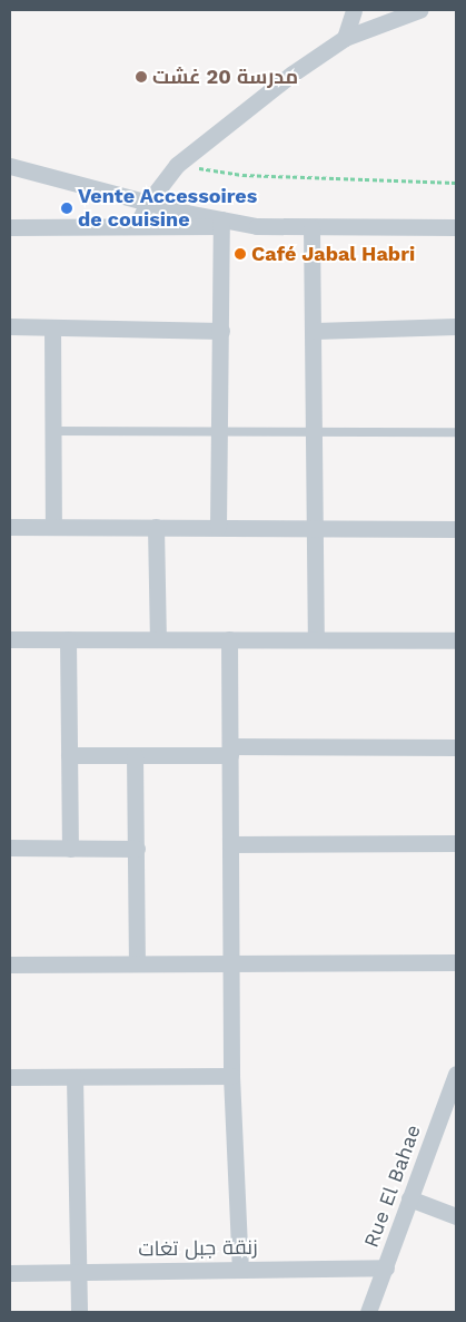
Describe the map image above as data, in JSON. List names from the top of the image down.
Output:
{
  "streets": {
    "street": ["Rue El Bahae", "زنقة جبل تغات"]
  },
  "crossings": [
    ["Rue El Bahae", "زنقة جبل تغات"]
  ],
  "places": ["مدرسة 20 غشت", "Vente Accessoires de couisine", "Café Jabal Habri"]
}
